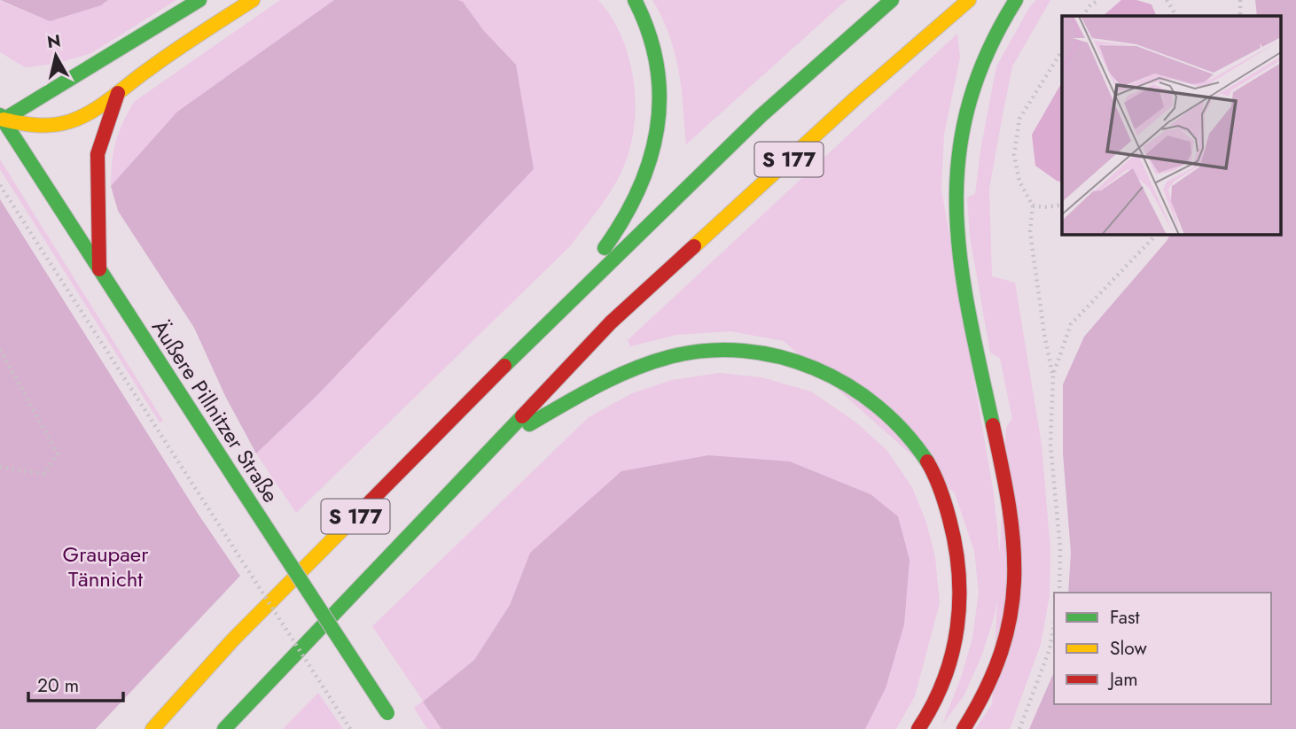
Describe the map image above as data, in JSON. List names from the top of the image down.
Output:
{
  "streets": {
    "main road": ["S 177", "Äußere Pillnitzer Straße"]
  },
  "parks": ["Graupaer Tännicht"],
  "legend": ["Fast", "Slow", "Jam"],
  "scale_bar": "20 m",
  "north": "top"
}
